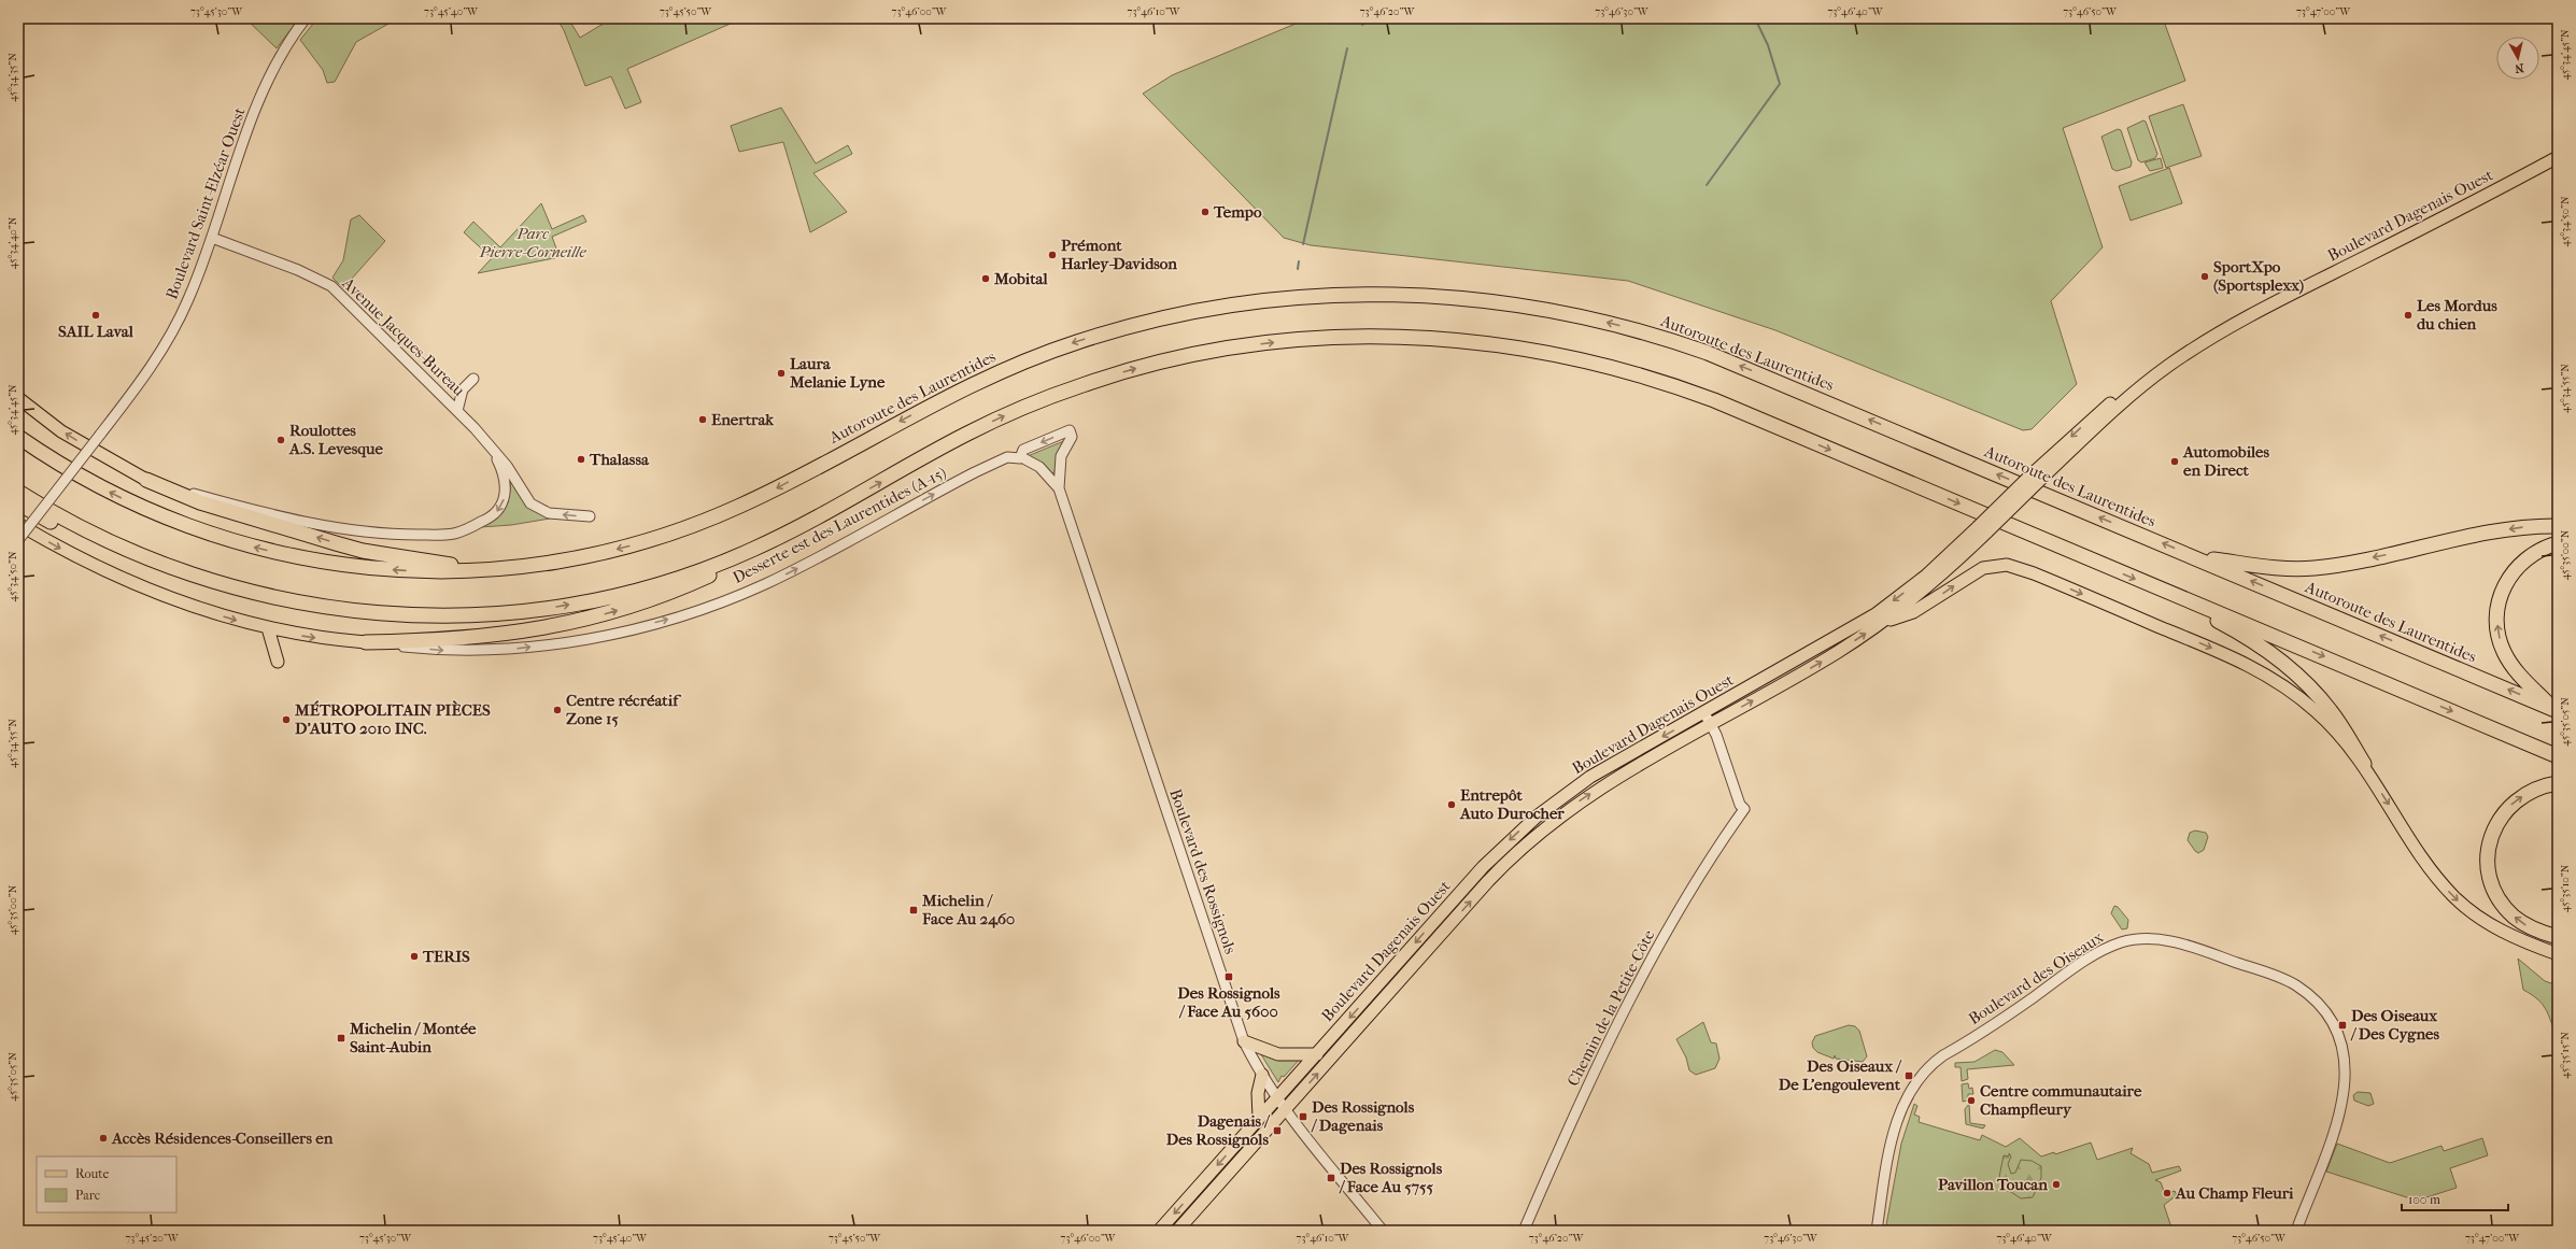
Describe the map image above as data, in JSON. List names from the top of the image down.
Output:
{
  "streets": {
    "highway": ["Autoroute des Laurentides"],
    "main road": ["Boulevard Dagenais Ouest", "Desserte est des Laurentides (A-15)"],
    "street": [
      "Boulevard Saint-Elzéar Ouest",
      "Avenue Jacques-Bureau",
      "Boulevard des Rossignols",
      "Boulevard des Oiseaux",
      "Chemin de la Petite-Côte"
    ]
  },
  "crossings": [
    ["Boulevard Saint-Elzéar Ouest", "Avenue Jacques-Bureau"],
    ["Boulevard Dagenais Ouest", "Boulevard des Rossignols"],
    ["Boulevard Dagenais Ouest", "Chemin de la Petite-Côte"],
    ["Desserte est des Laurentides (A-15)", "Boulevard des Rossignols"]
  ],
  "one_way": ["Desserte est des Laurentides (A-15)"],
  "parks": ["Parc Pierre-Corneille"],
  "places": {
    "other": [
      "Tempo",
      "Prémont Harley-Davidson",
      "SportXpo (Sportsplexx)",
      "Mobital",
      "SAIL Laval",
      "Les Mordus du chien",
      "Laura Melanie Lyne",
      "Enertrak",
      "Roulottes A.S. Levesque",
      "Thalassa",
      "Automobiles en Direct",
      "Centre récréatif Zone 15",
      "MÉTROPOLITAIN PIÈCES D'AUTO 2010 INC.",
      "Entrepôt Auto Durocher",
      "TERIS",
      "Centre communautaire Champfleury",
      "Accès Résidences-Conseillers en",
      "Pavillon Toucan",
      "Au Champ Fleuri"
    ],
    "transit": [
      "Michelin / Face Au 2460",
      "Des Rossignols / Face Au 5600",
      "Des Oiseaux / Des Cygnes",
      "Michelin / Montée Saint-Aubin",
      "Des Oiseaux / De L'engoulevent",
      "Des Rossignols / Dagenais",
      "Dagenais / Des Rossignols",
      "Des Rossignols / Face Au 5755"
    ]
  },
  "legend": ["Route", "Parc"],
  "scale_bar": "100 m",
  "north": "bottom",
  "coordinates": [
    "73°45'30\"W",
    "73°45'40\"W",
    "73°45'50\"W",
    "73°46'00\"W",
    "73°46'10\"W",
    "73°46'20\"W",
    "73°46'30\"W",
    "73°46'40\"W",
    "73°46'50\"W",
    "73°47'00\"W",
    "45°34'45\"N",
    "45°34'35\"N",
    "45°34'50\"N",
    "45°34'40\"N",
    "45°34'55\"N",
    "45°35'00\"N",
    "45°35'05\"N",
    "45°35'10\"N",
    "45°35'15\"N",
    "73°45'20\"W"
  ]
}
